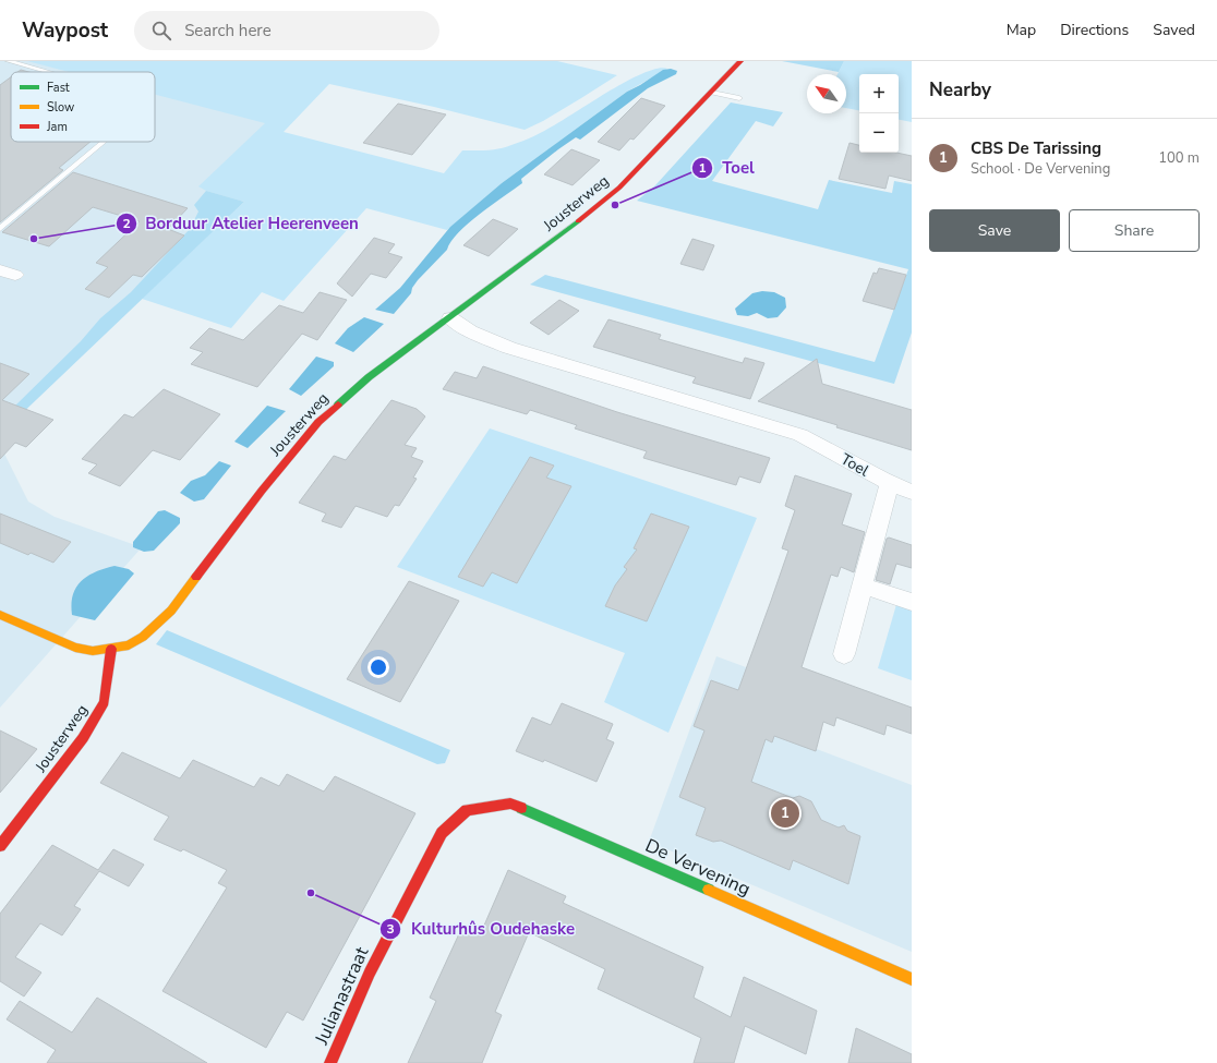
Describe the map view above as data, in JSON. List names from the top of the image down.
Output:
{
  "streets": {
    "street": [
      "Jousterweg",
      "Toel",
      "De Vervening",
      "Julianastraat"
    ]
  },
  "crossings": [
    ["Jousterweg", "Toel"],
    ["De Vervening", "Julianastraat"]
  ],
  "places": ["Toel", "Borduur Atelier Heerenveen", "Kulturhûs Oudehaske"],
  "legend": ["Fast", "Slow", "Jam"],
  "north": "top left",
  "page": {
    "header": "Waypost",
    "search": "Search here",
    "nav": ["Map", "Directions", "Saved"],
    "heading": "Nearby",
    "map_buttons": ["+", "−"],
    "list": [
      {
        "mark": "1",
        "name": "CBS De Tarissing",
        "note": "School · De Vervening",
        "value": "100 m"
      }
    ],
    "buttons": ["Save", "Share"],
    "pins": "1"
  }
}
